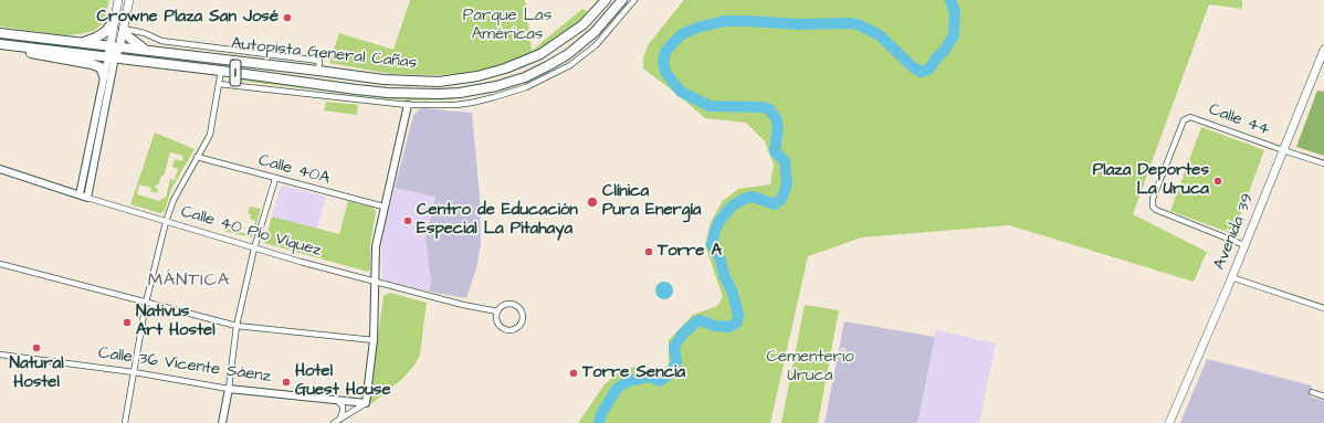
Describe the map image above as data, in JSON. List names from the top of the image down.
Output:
{
  "streets": {
    "highway": ["Autopista General Cañas", "1"],
    "main road": ["Avenida 39"],
    "street": [
      "Calle 44",
      "Calle 40A",
      "Calle 40 Pío Víquez",
      "Calle 36 Vicente Sáenz"
    ]
  },
  "crossings": [
    ["Autopista General Cañas", "1"],
    ["Calle 44", "Avenida 39"]
  ],
  "districts": ["MÁNTICA"],
  "parks": ["Parque Las Américas", "Cementerio Uruca"],
  "places": [
    "Crowne Plaza San José",
    "Plaza Deportes La Uruca",
    "Clínica Pura Energía",
    "Centro de Educación Especial La Pitahaya",
    "Torre A",
    "Nativus Art Hostel",
    "Natural Hostel",
    "Torre Sencia",
    "Hotel Guest House"
  ]
}
